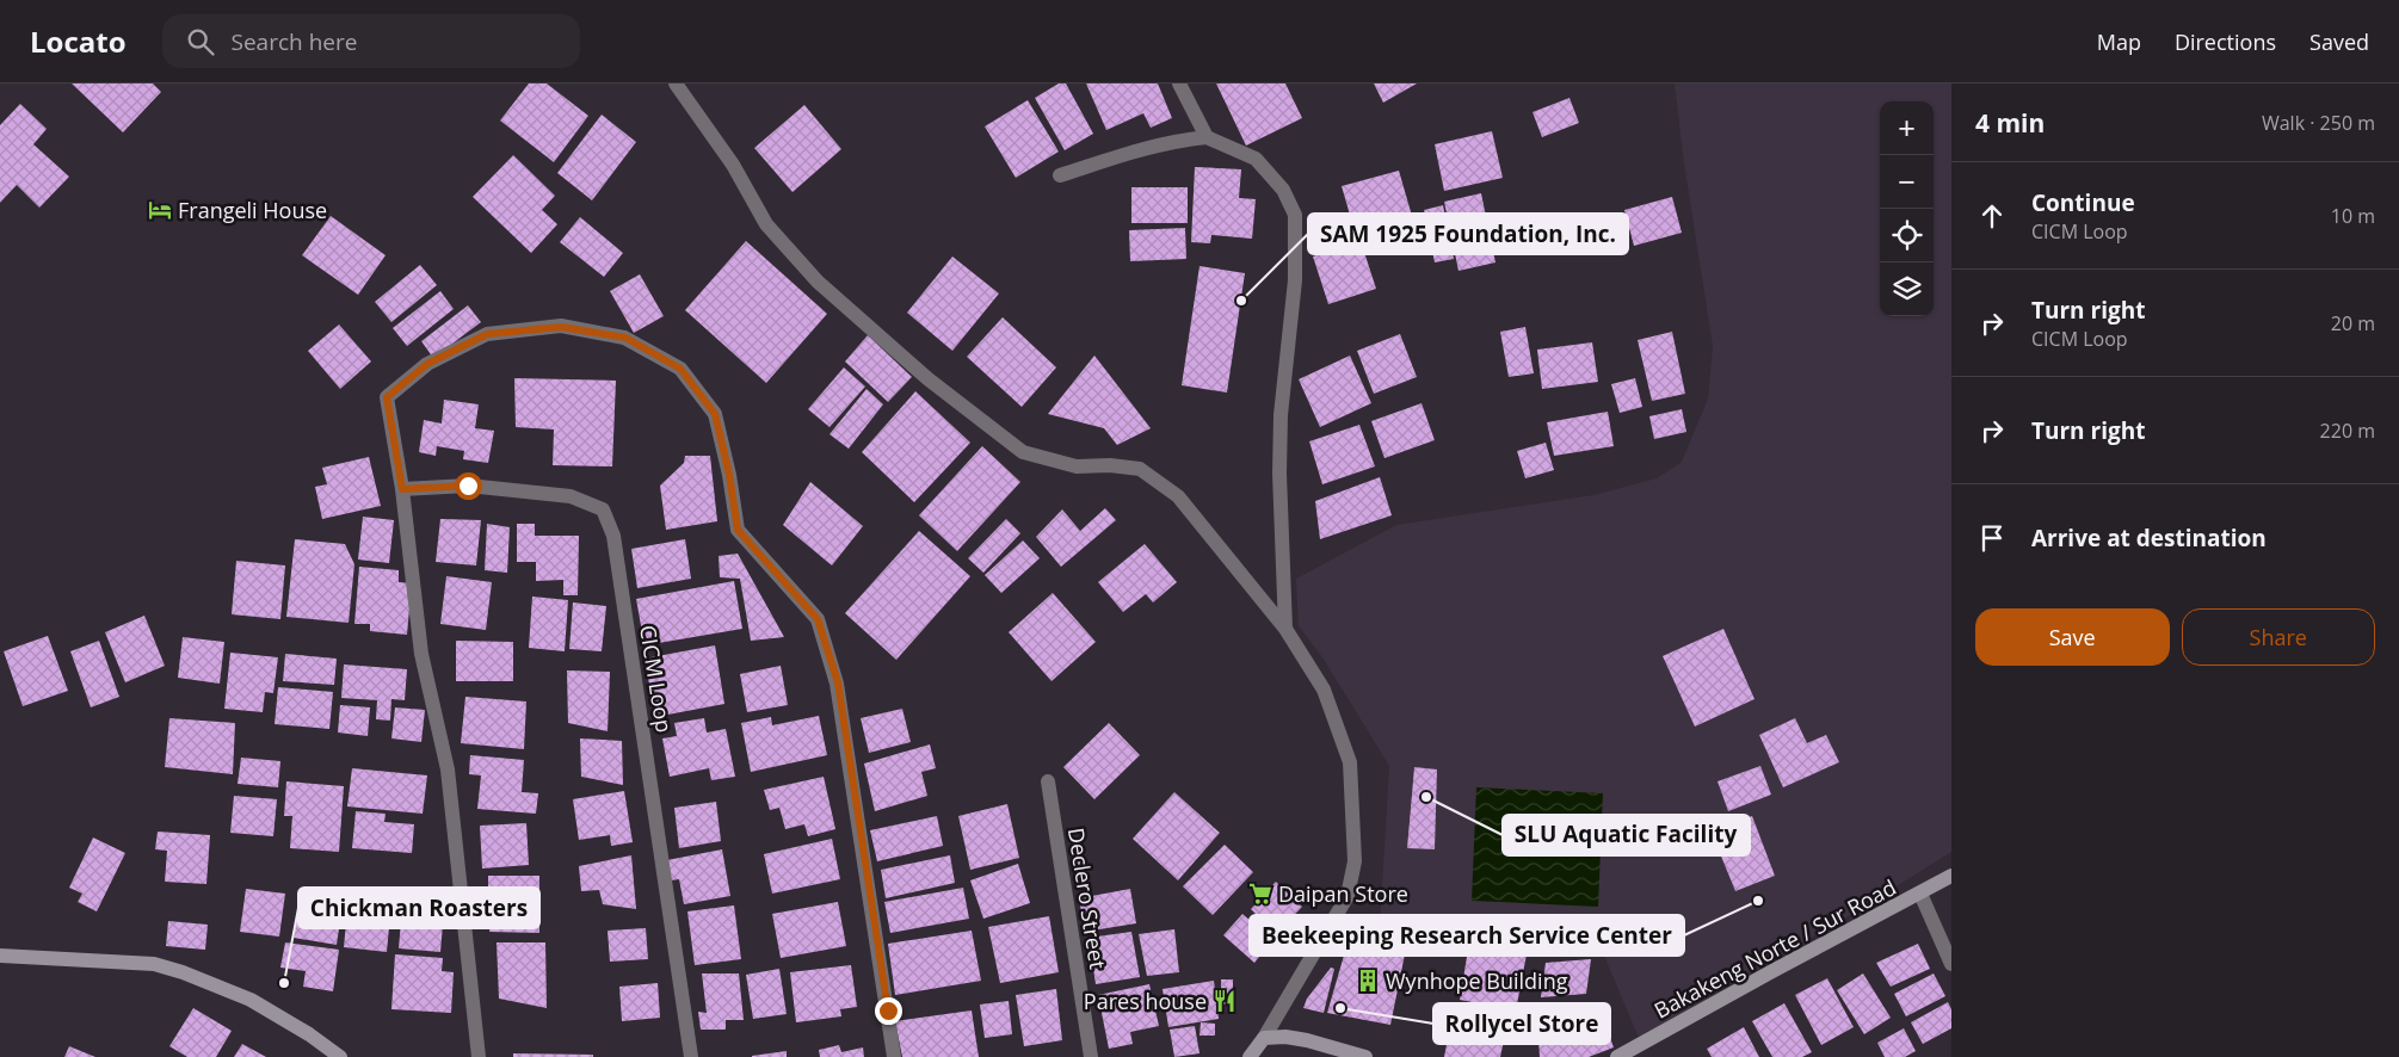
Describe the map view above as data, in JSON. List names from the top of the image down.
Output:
{
  "streets": {
    "main road": ["Bakakeng Norte / Sur Road"],
    "street": ["CICM Loop", "Declero Street"]
  },
  "places": {
    "hotel": ["Frangeli House"],
    "other": [
      "SAM 1925 Foundation, Inc.",
      "SLU Aquatic Facility",
      "Beekeeping Research Service Center",
      "Chickman Roasters",
      "Rollycel Store"
    ],
    "supermarket": ["Daipan Store"],
    "building": ["Wynhope Building"],
    "restaurant": ["Pares house"]
  },
  "page": {
    "header": "Locato",
    "search": "Search here",
    "nav": ["Map", "Directions", "Saved"],
    "heading": ["4 min", "Walk · 250 m"],
    "map_buttons": ["+", "−"],
    "list": [
      ["Continue", "CICM Loop", "10 m"],
      ["Turn right", "CICM Loop", "20 m"],
      ["Turn right", "220 m"],
      "Arrive at destination"
    ],
    "buttons": ["Save", "Share"]
  }
}
